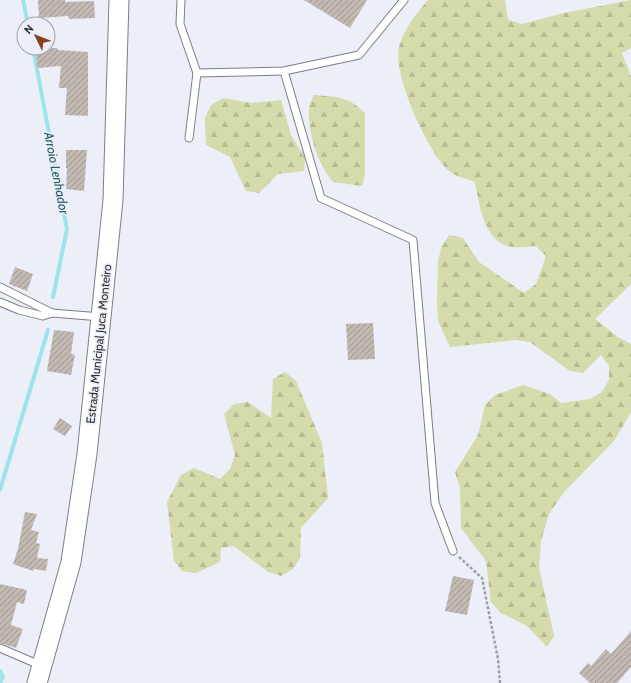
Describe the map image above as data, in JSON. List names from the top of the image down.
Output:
{
  "streets": {
    "street": ["Estrada Municipal Juca Monteiro"]
  },
  "water": ["Arroio Lenhador"],
  "north": "top left"
}
